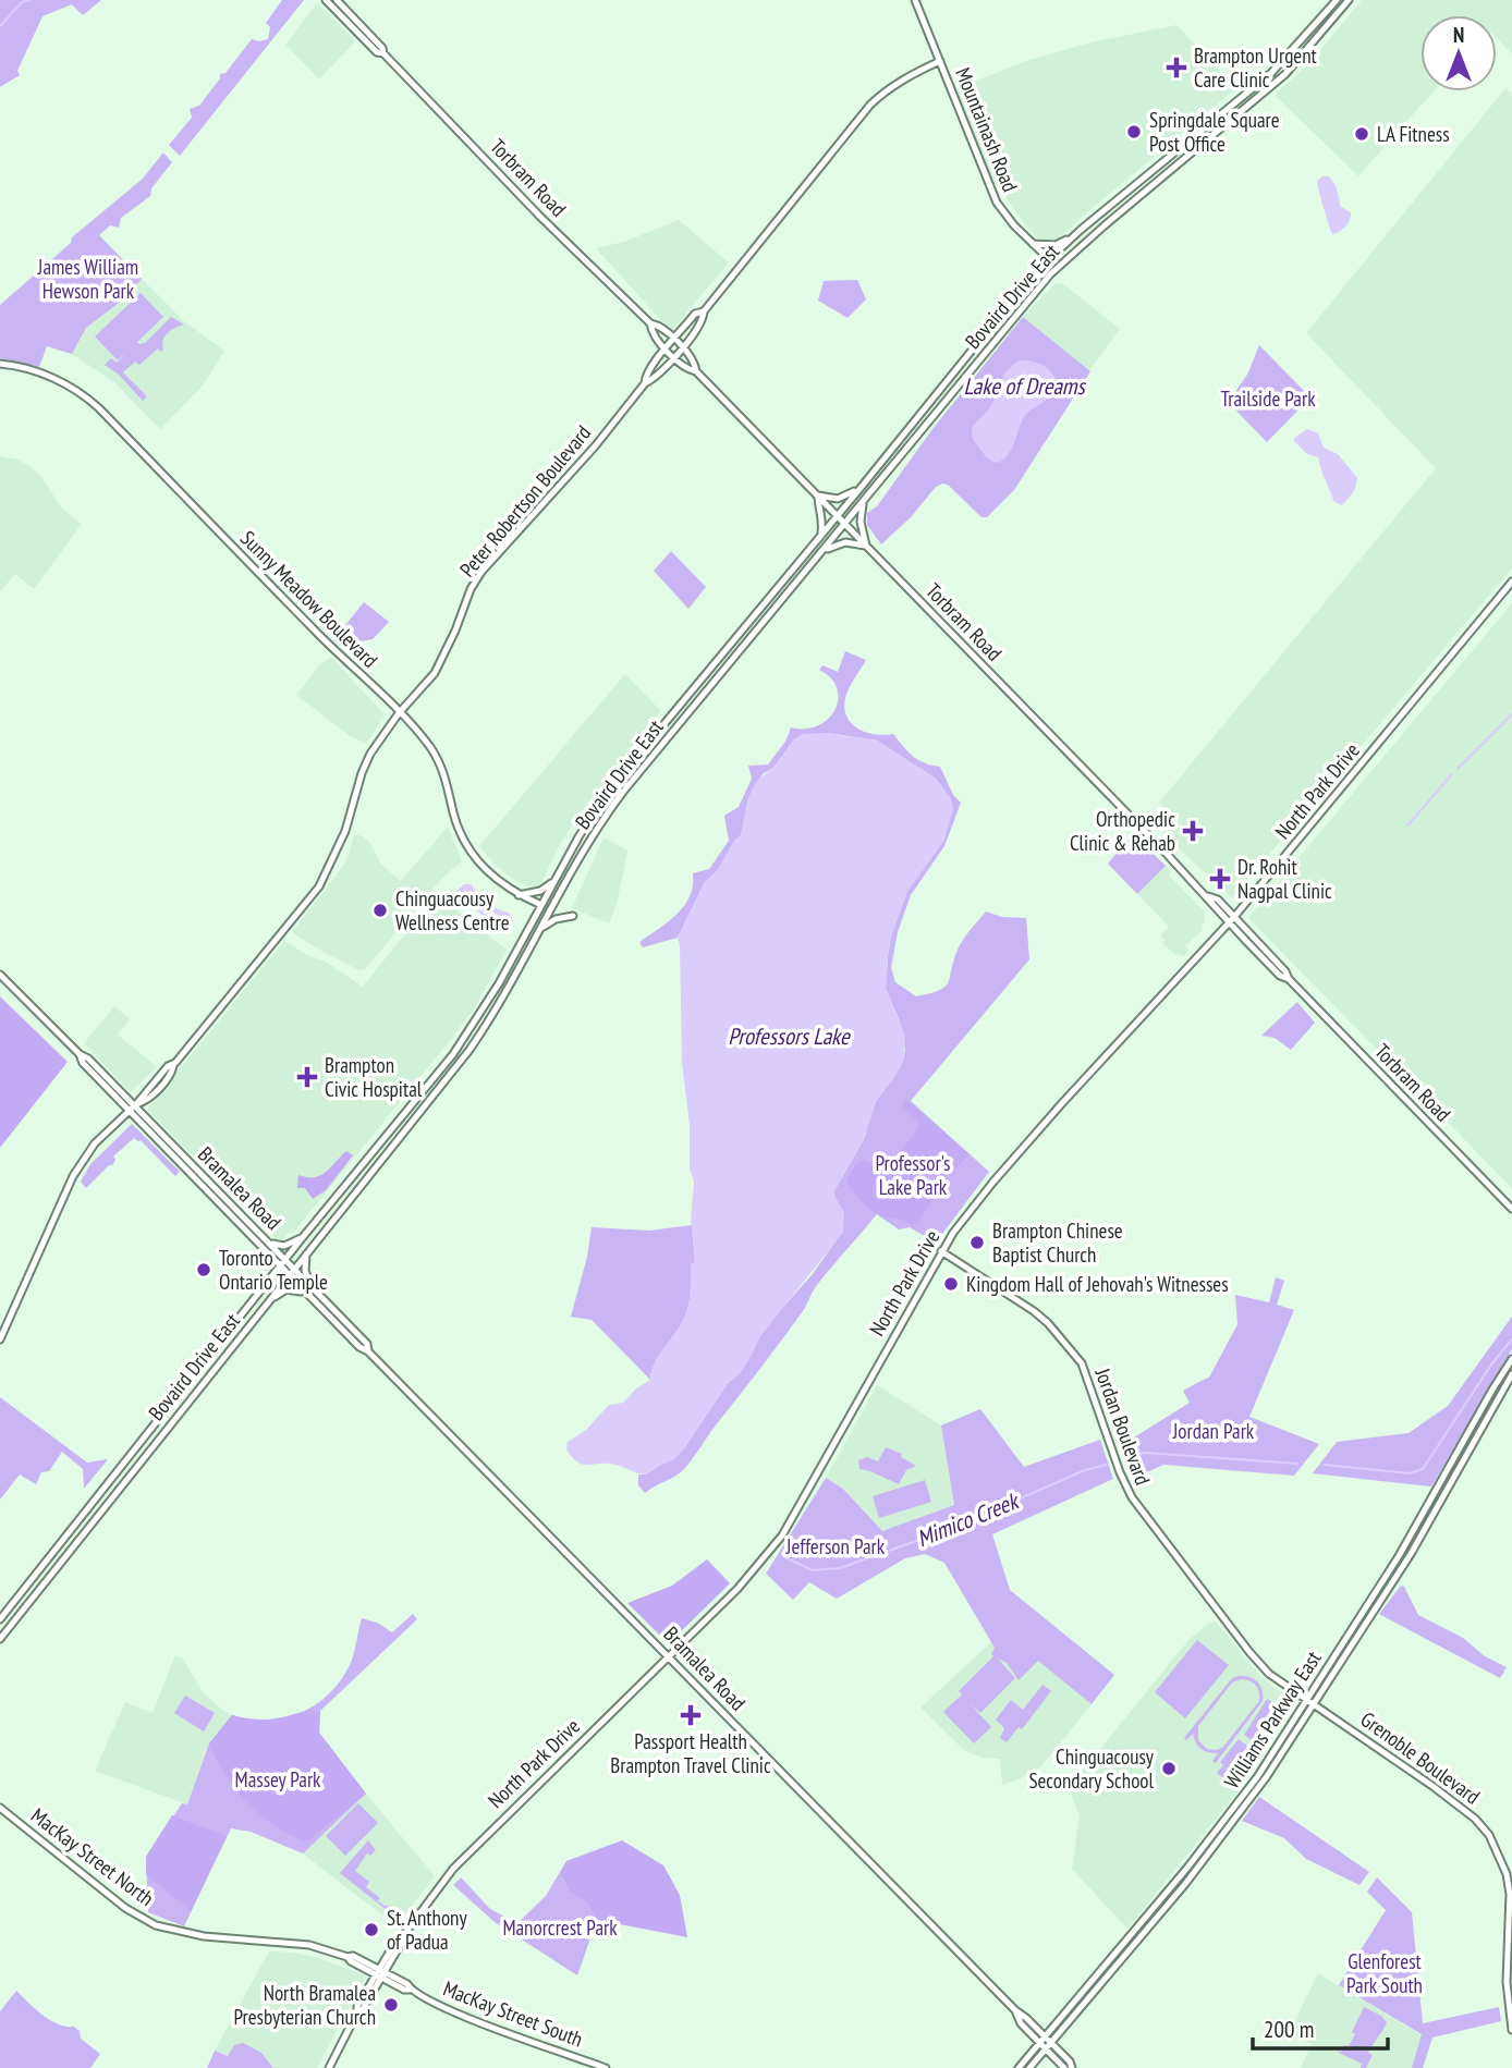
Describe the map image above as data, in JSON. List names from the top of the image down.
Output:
{
  "streets": {
    "main road": [
      "Mountainash Road",
      "Torbram Road",
      "Bovaird Drive East",
      "Peter Robertson Boulevard",
      "Sunny Meadow Boulevard",
      "North Park Drive",
      "Bramalea Road",
      "Jordan Boulevard",
      "Williams Parkway East",
      "Grenoble Boulevard",
      "MacKay Street North",
      "MacKay Street South"
    ]
  },
  "crossings": [
    ["Mountainash Road", "Bovaird Drive East"],
    ["Mountainash Road", "Peter Robertson Boulevard"],
    ["Torbram Road", "Bovaird Drive East"],
    ["Torbram Road", "Peter Robertson Boulevard"],
    ["Torbram Road", "North Park Drive"],
    ["Bovaird Drive East", "Sunny Meadow Boulevard"],
    ["Bovaird Drive East", "Bramalea Road"],
    ["Peter Robertson Boulevard", "Sunny Meadow Boulevard"],
    ["Peter Robertson Boulevard", "Bramalea Road"],
    ["North Park Drive", "Bramalea Road"],
    ["North Park Drive", "Jordan Boulevard"],
    ["North Park Drive", "MacKay Street North"],
    ["North Park Drive", "MacKay Street South"],
    ["Bramalea Road", "Williams Parkway East"],
    ["Jordan Boulevard", "Williams Parkway East"],
    ["Jordan Boulevard", "Grenoble Boulevard"],
    ["Williams Parkway East", "Grenoble Boulevard"],
    ["MacKay Street North", "MacKay Street South"]
  ],
  "water": ["Lake of Dreams", "Professors Lake", "Mimico Creek"],
  "parks": [
    "James William Hewson Park",
    "Trailside Park",
    "Professor's Lake Park",
    "Jordan Park",
    "Jefferson Park",
    "Massey Park",
    "Manorcrest Park",
    "Glenforest Park South"
  ],
  "places": {
    "health": [
      "Brampton Urgent Care Clinic",
      "Orthopedic Clinic & Rehab",
      "Dr. Rohit Nagpal Clinic",
      "Brampton Civic Hospital",
      "Passport Health Brampton Travel Clinic"
    ],
    "other": [
      "Springdale Square Post Office",
      "LA Fitness",
      "Chinguacousy Wellness Centre",
      "Brampton Chinese Baptist Church",
      "Toronto Ontario Temple",
      "Kingdom Hall of Jehovah's Witnesses",
      "Chinguacousy Secondary School",
      "St. Anthony of Padua",
      "North Bramalea Presbyterian Church"
    ]
  },
  "scale_bar": "200 m",
  "north": "top"
}
